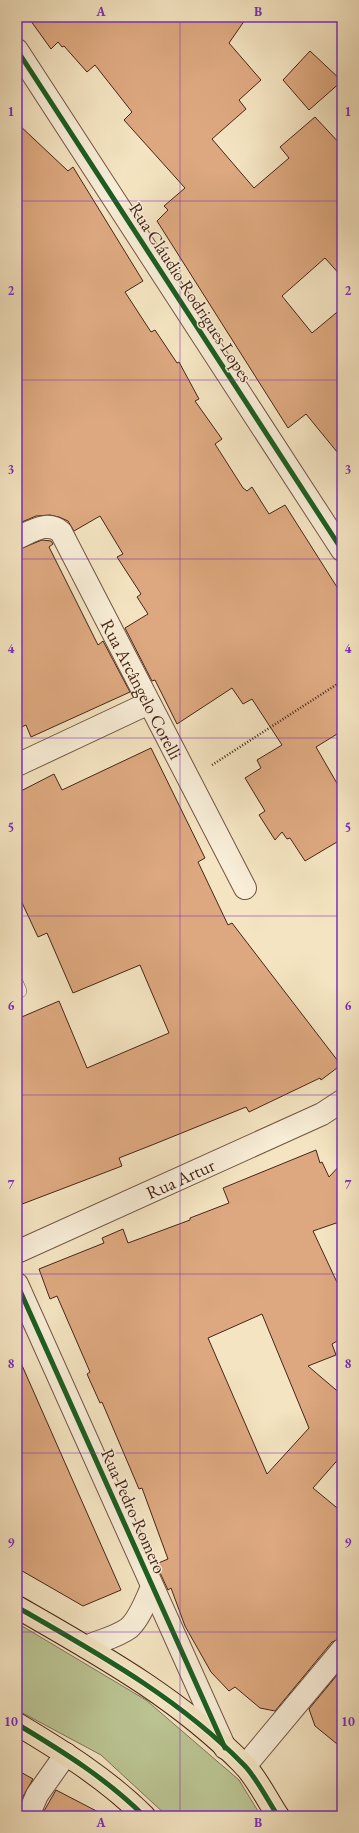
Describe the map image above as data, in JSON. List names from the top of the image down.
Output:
{
  "streets": {
    "street": [
      "Rua Cláudio Rodrigues Lopes",
      "Rua Arcângelo Corelli",
      "Rua Artur",
      "Rua Pedro Romero"
    ]
  },
  "grid": {
    "columns": ["A", "B"],
    "rows": [
      "1",
      "2",
      "3",
      "4",
      "5",
      "6",
      "7",
      "8",
      "9",
      "10"
    ]
  }
}
